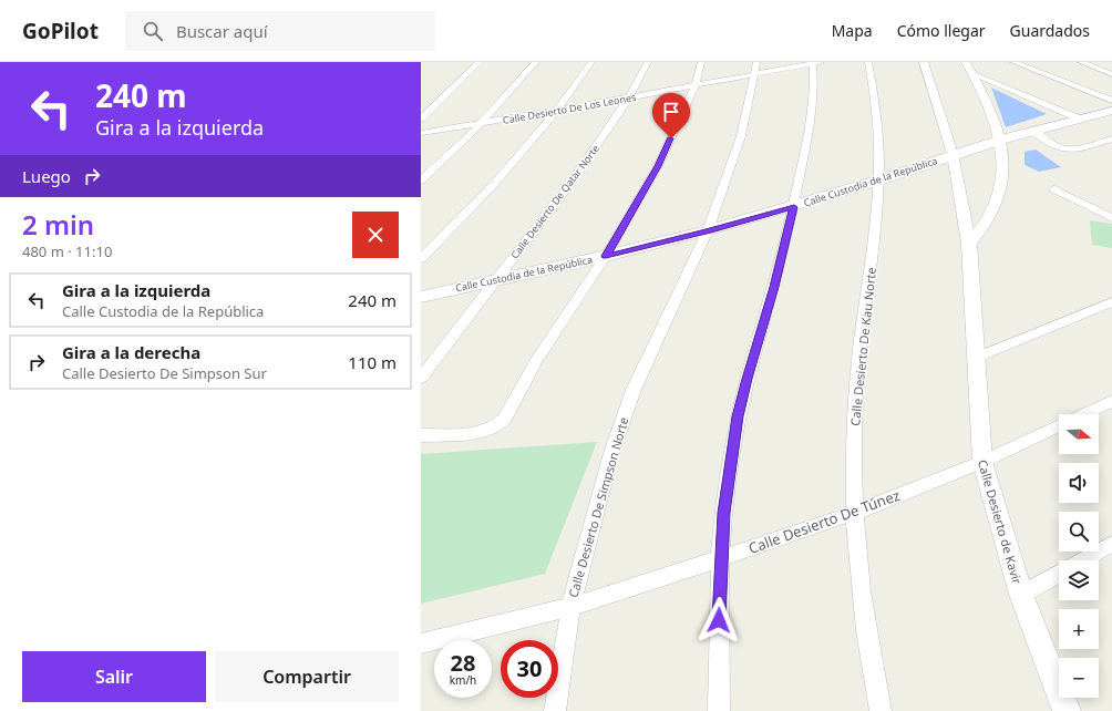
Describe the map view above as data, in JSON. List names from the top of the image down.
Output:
{
  "streets": {
    "main road": ["Calle Custodia de la República"],
    "street": [
      "Calle Desierto De Los Leones",
      "Calle Desierto De Qatar Norte",
      "Calle Desierto De Kau Norte",
      "Calle Desierto De Simpson Norte",
      "Calle Desierto De Túnez",
      "Calle Desierto de Kavir"
    ]
  },
  "crossings": [
    ["Calle Desierto De Los Leones", "Calle Desierto De Qatar Norte"],
    ["Calle Desierto De Los Leones", "Calle Desierto De Simpson Norte"],
    ["Calle Custodia de la República", "Calle Desierto De Qatar Norte"],
    ["Calle Custodia de la República", "Calle Desierto De Kau Norte"],
    ["Calle Custodia de la República", "Calle Desierto De Simpson Norte"],
    ["Calle Custodia de la República", "Calle Desierto de Kavir"],
    ["Calle Desierto De Kau Norte", "Calle Desierto De Túnez"],
    ["Calle Desierto De Simpson Norte", "Calle Desierto De Túnez"],
    ["Calle Desierto De Túnez", "Calle Desierto de Kavir"]
  ],
  "north": "right",
  "page": {
    "header": "GoPilot",
    "search": "Buscar aquí",
    "nav": ["Mapa", "Cómo llegar", "Guardados"],
    "turn": ["240 m", "Gira a la izquierda"],
    "then": "Luego",
    "heading": ["2 min", "480 m · 11:10"],
    "list": [
      {
        "name": "Gira a la izquierda",
        "note": "Calle Custodia de la República",
        "value": "240 m"
      },
      {
        "name": "Gira a la derecha",
        "note": "Calle Desierto De Simpson Sur",
        "value": "110 m"
      }
    ],
    "map_buttons": ["+", "−"],
    "speed": "28 km/h",
    "limit": "30",
    "buttons": ["Salir", "Compartir"]
  }
}
